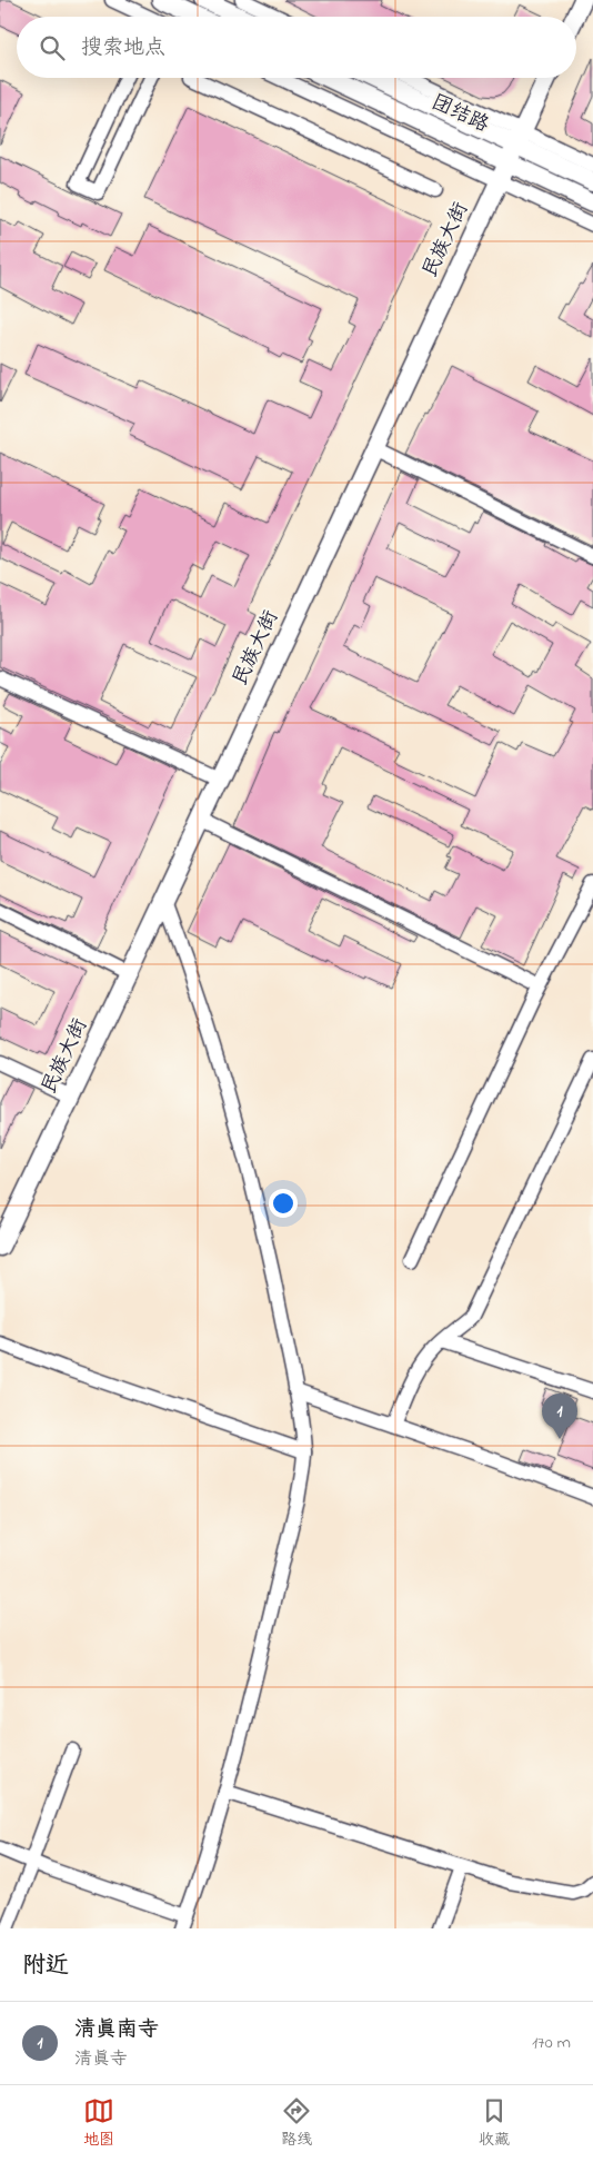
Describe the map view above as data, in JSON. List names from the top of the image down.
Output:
{
  "streets": {
    "main road": ["团结路", "民族大街"]
  },
  "crossings": [
    ["团结路", "民族大街"]
  ],
  "page": {
    "search": "搜索地点",
    "pins": "1",
    "heading": "附近",
    "list": [
      {
        "mark": "1",
        "name": "清真南寺",
        "note": "清真寺",
        "value": "170 m"
      }
    ],
    "nav": ["地图", "路线", "收藏"]
  }
}
